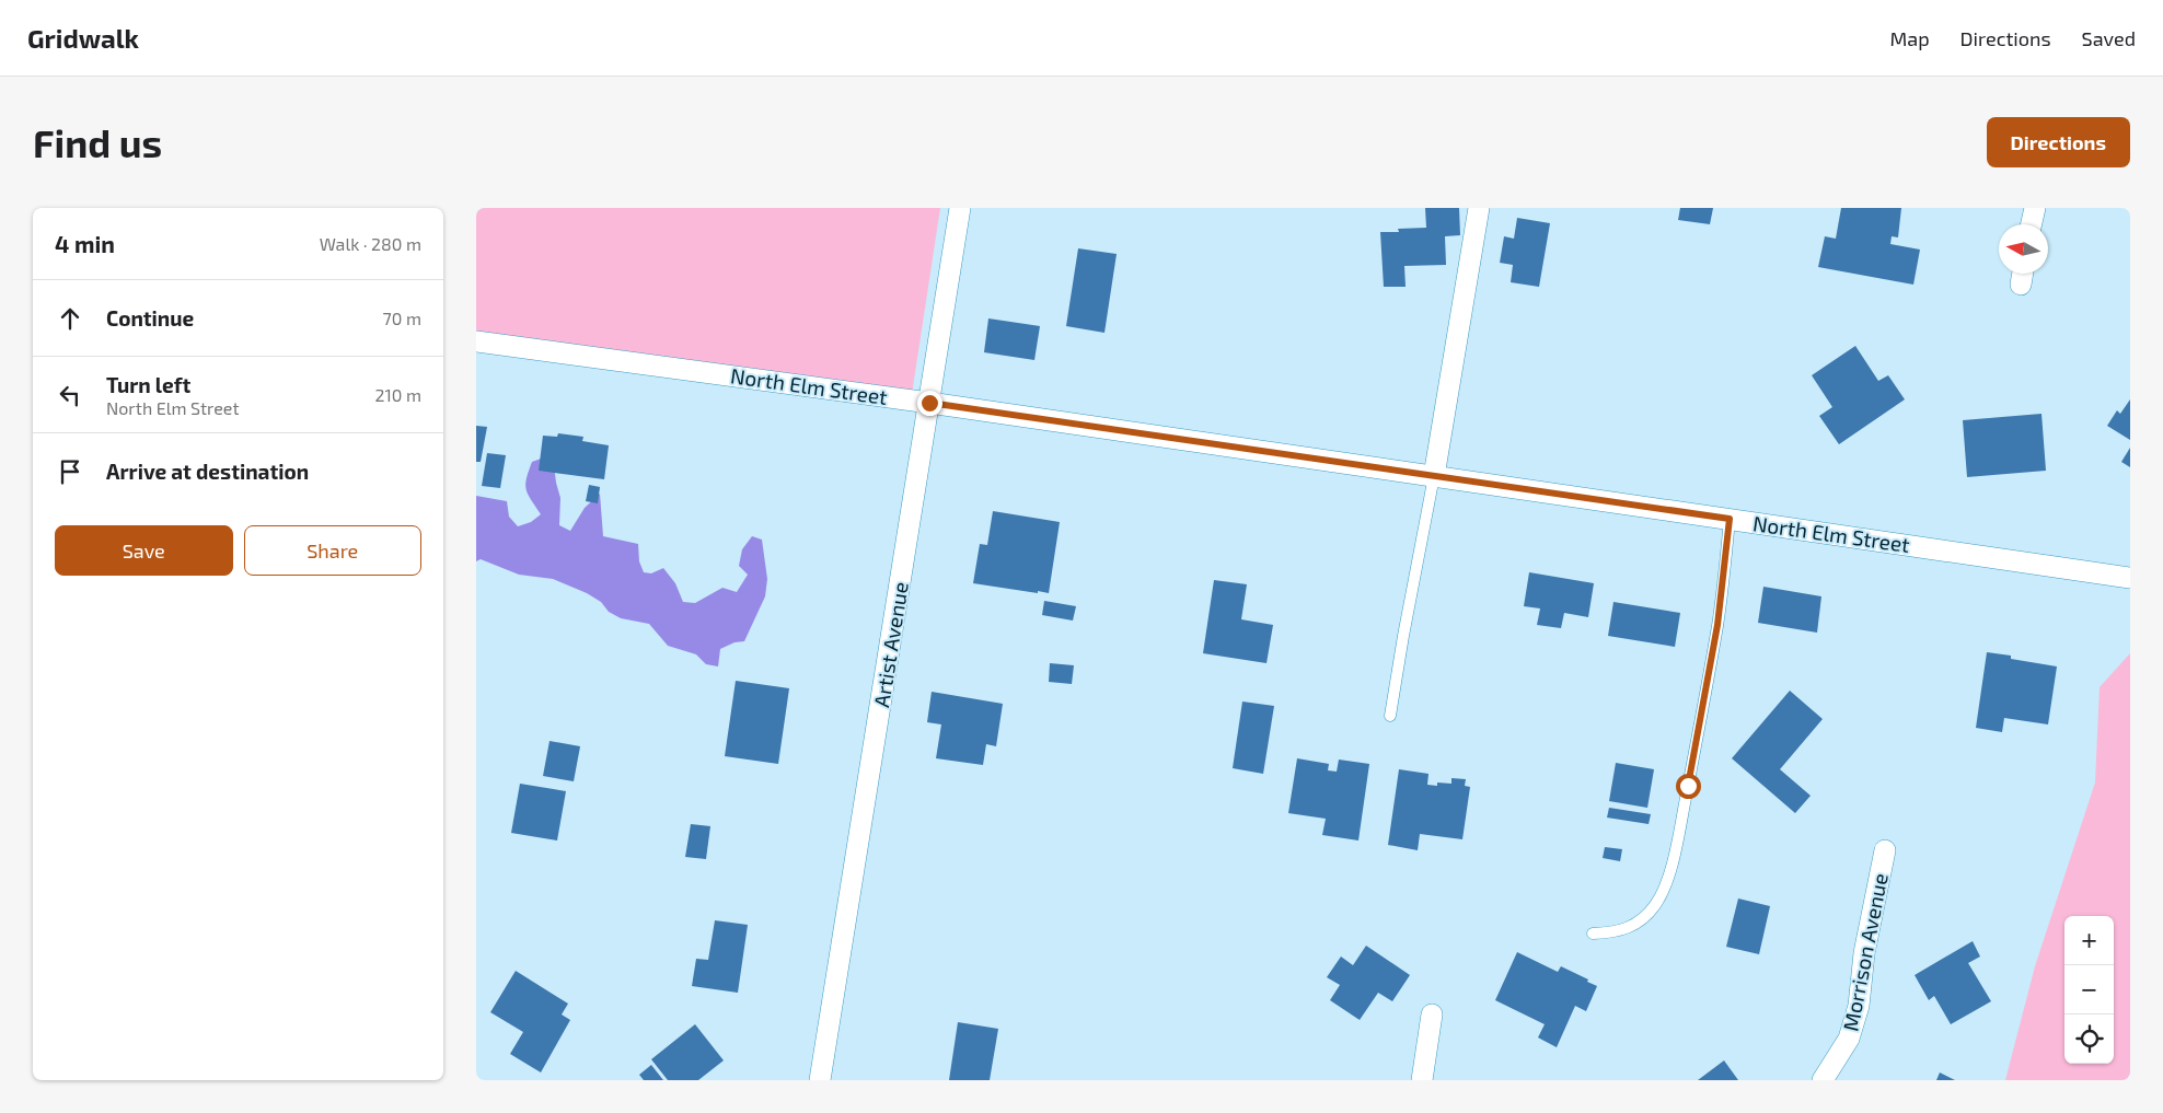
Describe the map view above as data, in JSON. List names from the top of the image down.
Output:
{
  "streets": {
    "street": ["North Elm Street", "Artist Avenue", "Morrison Avenue"]
  },
  "crossings": [
    ["North Elm Street", "Artist Avenue"]
  ],
  "north": "left",
  "page": {
    "header": "Gridwalk",
    "nav": ["Map", "Directions", "Saved"],
    "buttons": [
      "Directions",
      ["Save", "Share"]
    ],
    "title": "Find us",
    "heading": ["4 min", "Walk · 280 m"],
    "list": [
      ["Continue", "70 m"],
      ["Turn left", "North Elm Street", "210 m"],
      "Arrive at destination"
    ],
    "map_buttons": ["+", "−"]
  }
}
